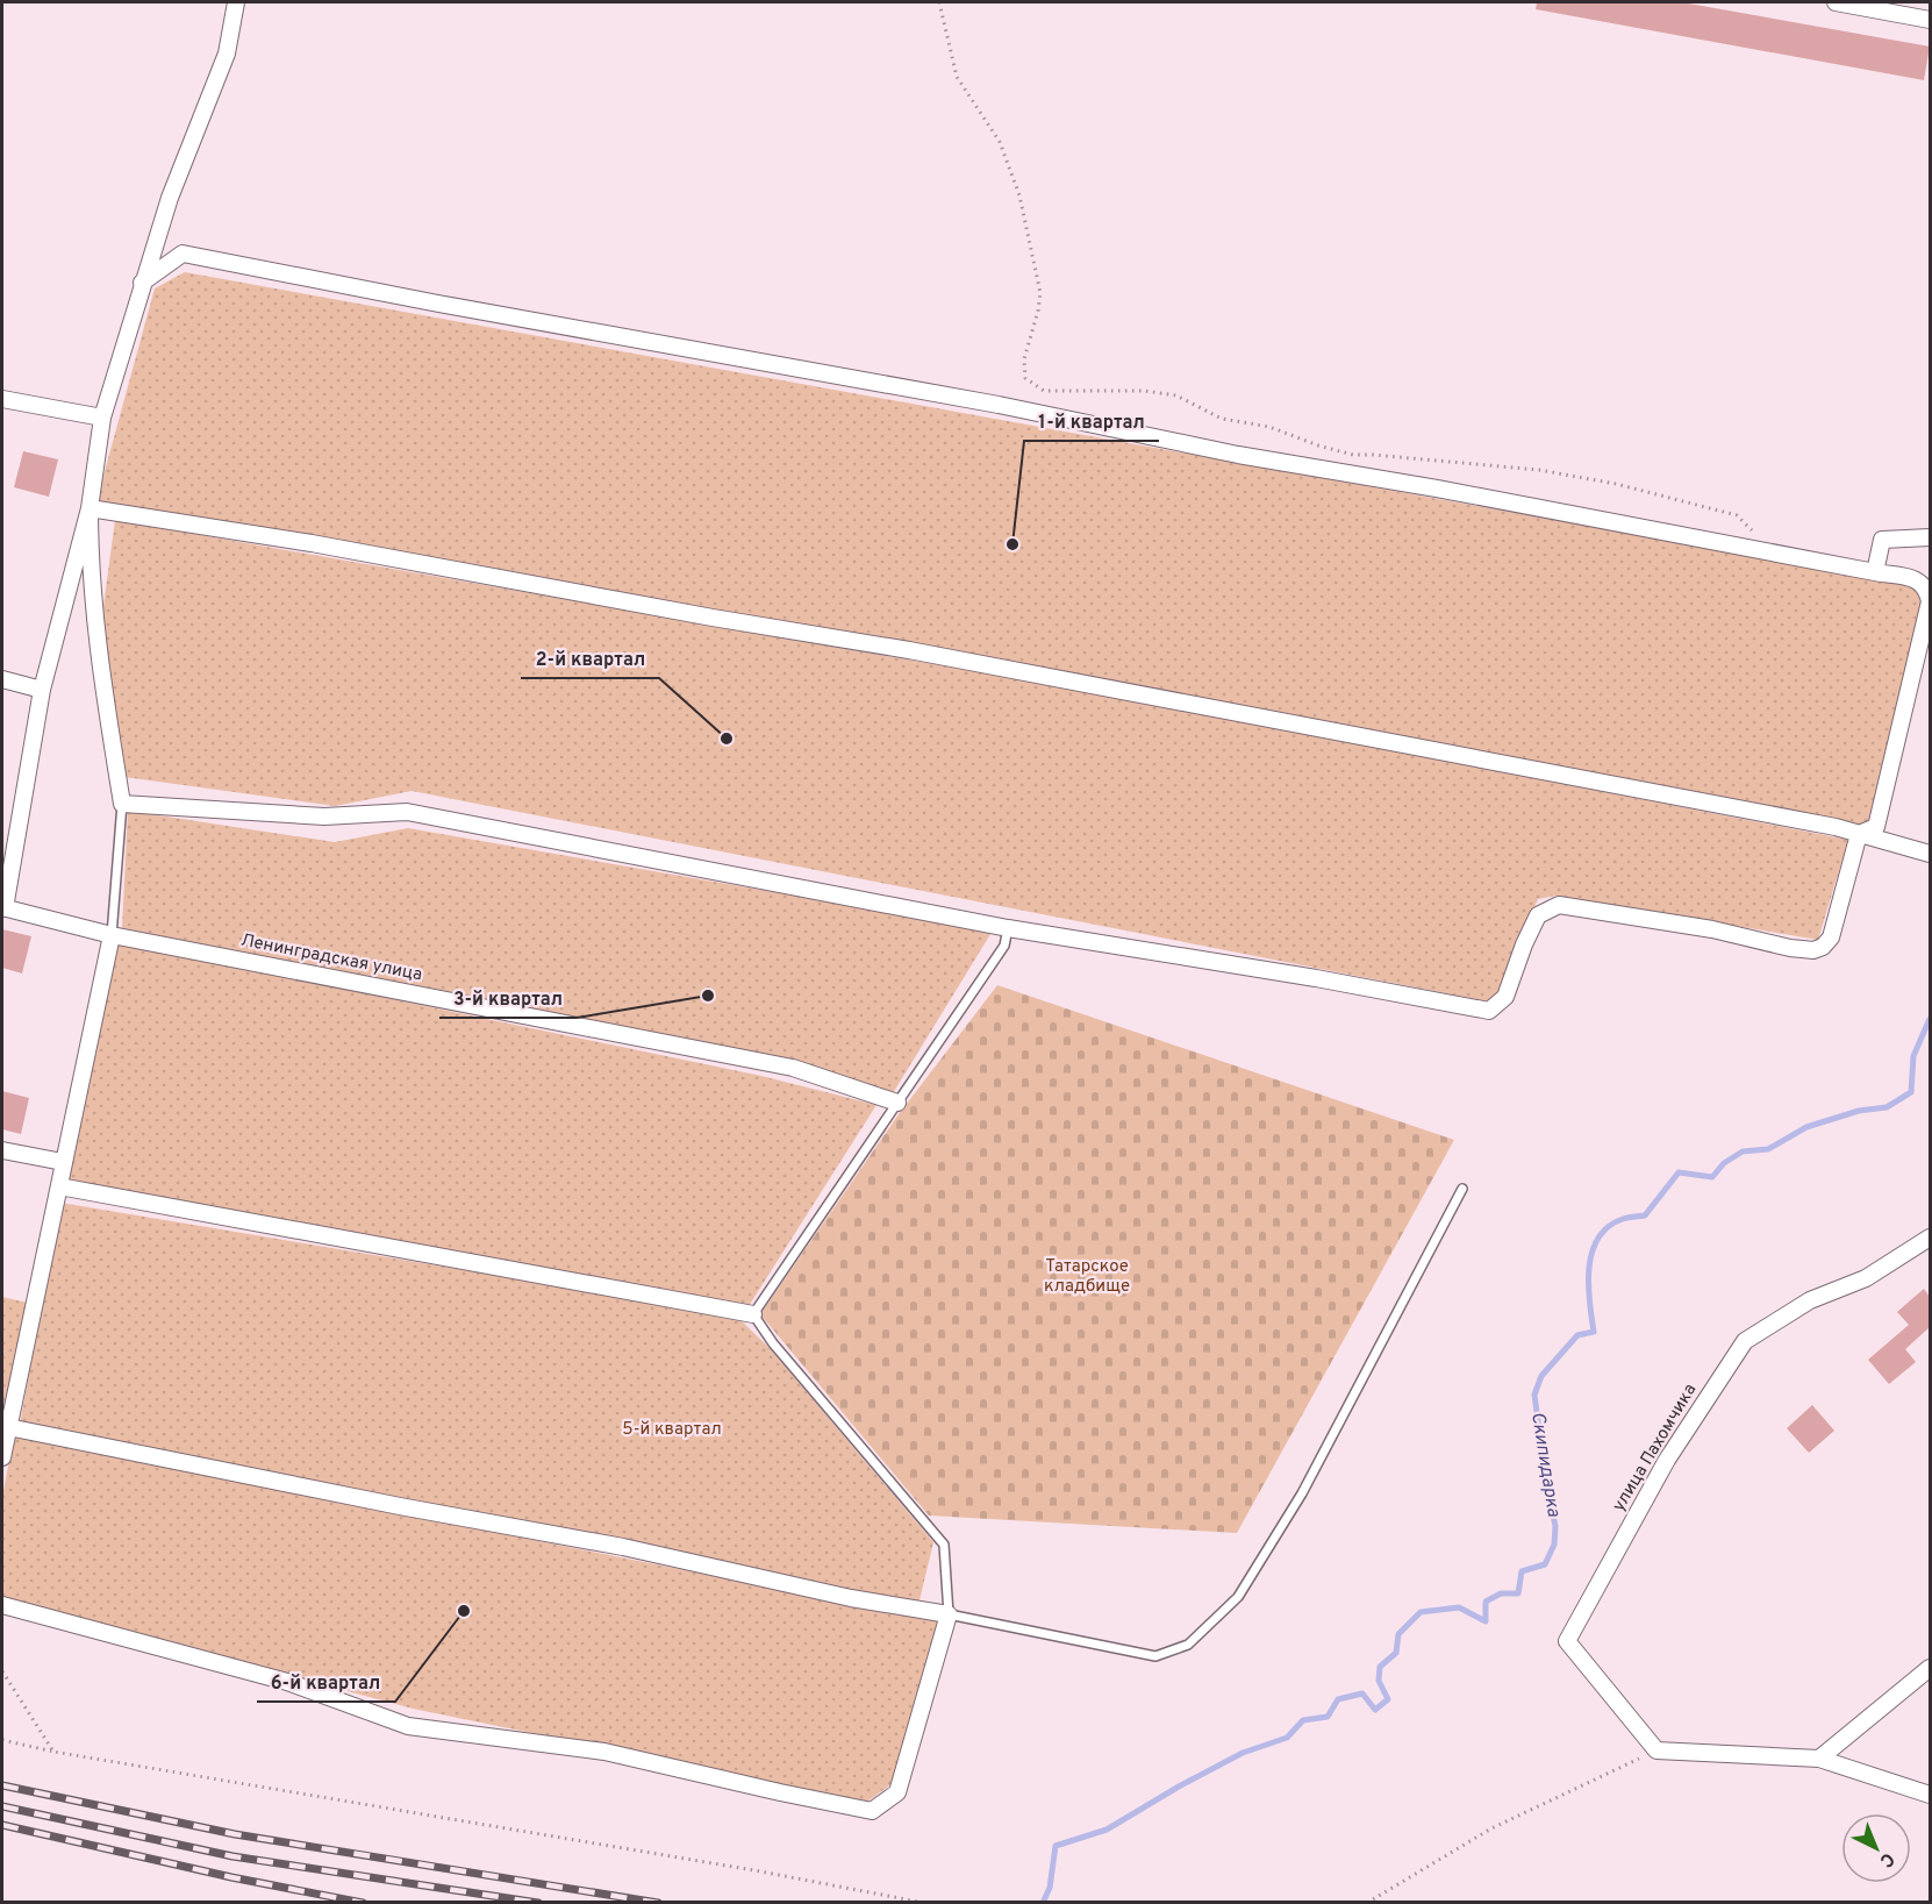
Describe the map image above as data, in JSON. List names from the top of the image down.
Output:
{
  "streets": {
    "street": ["Ленинградская улица", "улица Пахомчика"]
  },
  "water": ["Скипидарка"],
  "parks": ["Татарское кладбище", "5-й квартал"],
  "places": [
    "1-й квартал",
    "2-й квартал",
    "3-й квартал",
    "6-й квартал"
  ],
  "north": "bottom right"
}
